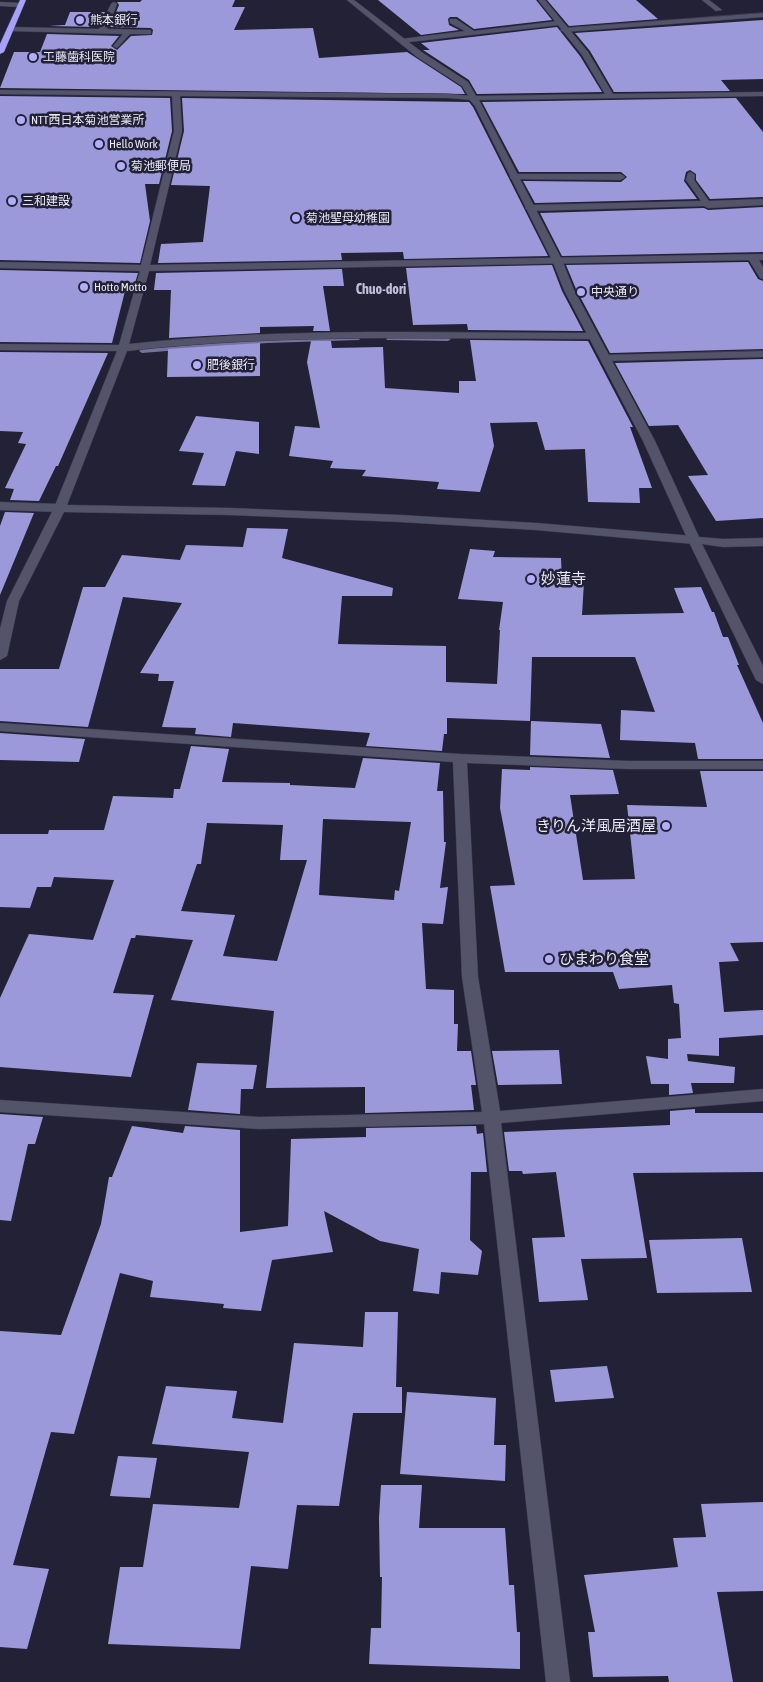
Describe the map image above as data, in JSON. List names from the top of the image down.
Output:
{
  "districts": ["Chuo-dori"],
  "places": [
    "熊本銀行",
    "工藤歯科医院",
    "NTT西日本菊池営業所",
    "Hello Work",
    "菊池郵便局",
    "三和建設",
    "菊池聖母幼稚園",
    "Hotto Motto",
    "中央通り",
    "肥後銀行",
    "妙蓮寺",
    "きりん洋風居酒屋",
    "ひまわり食堂"
  ]
}
